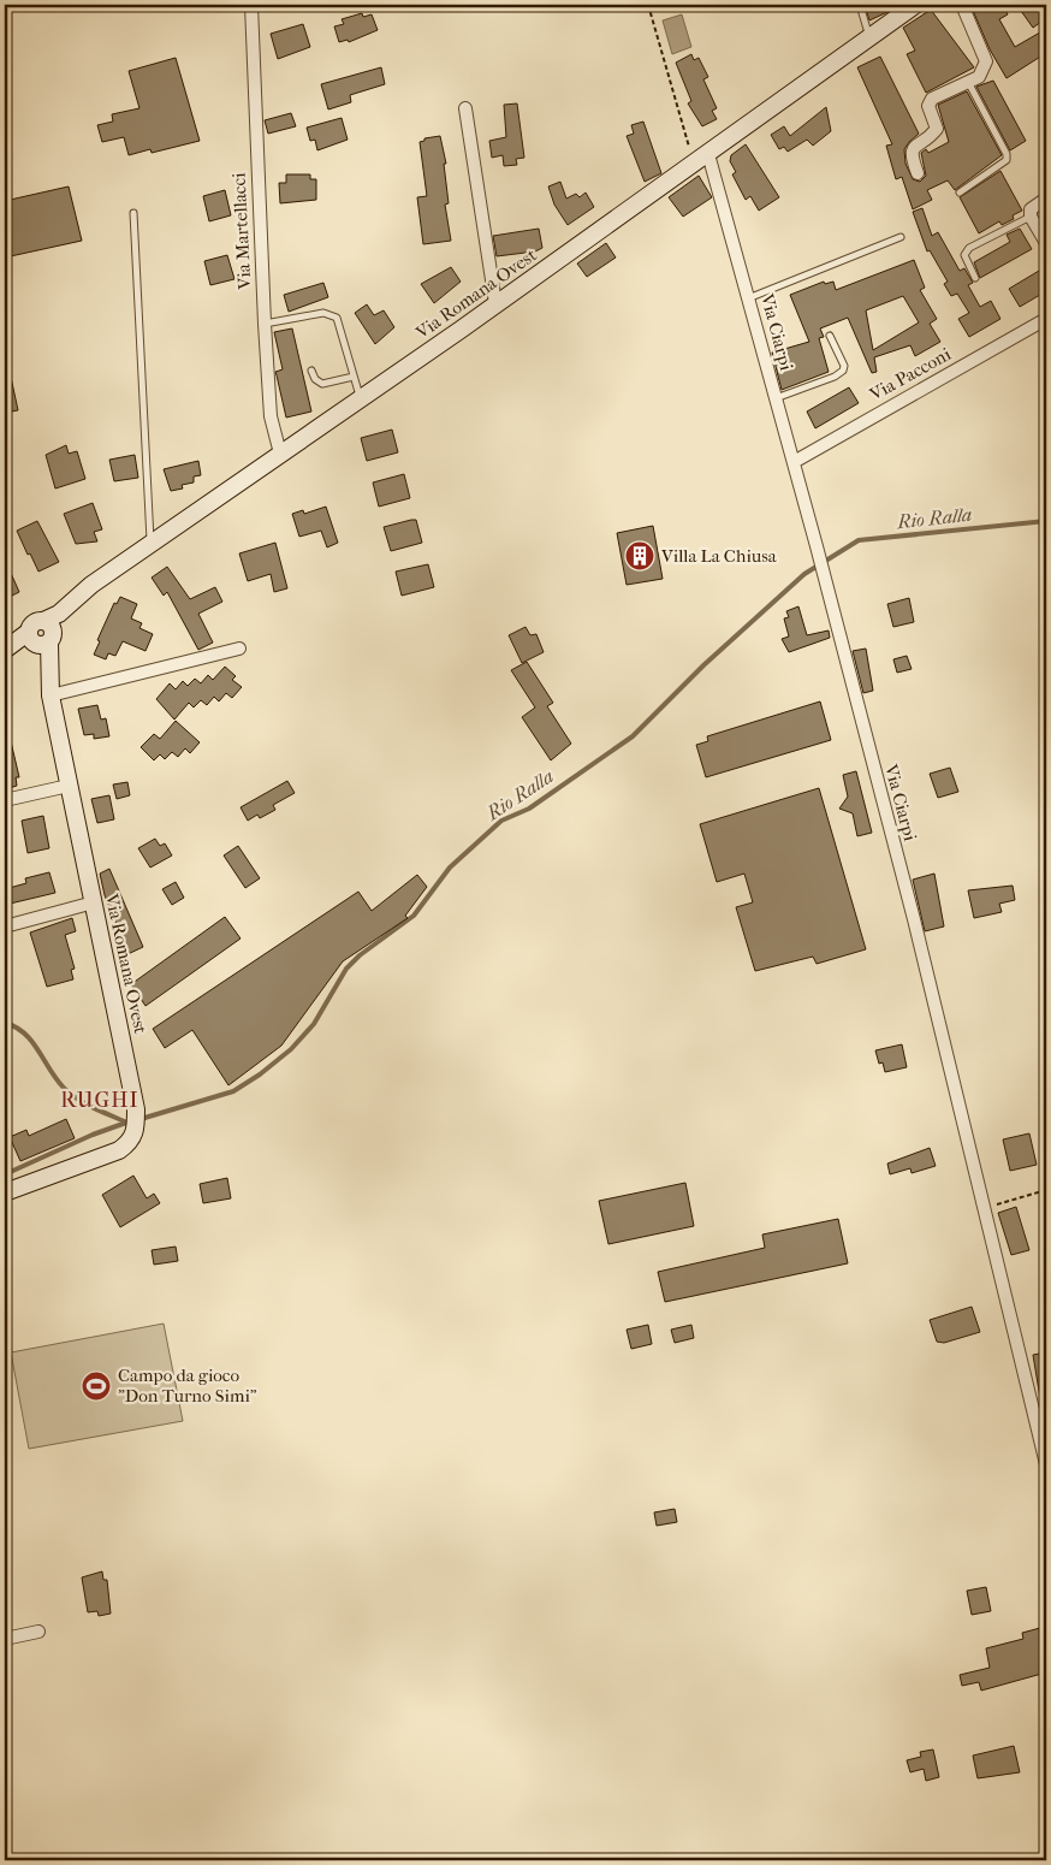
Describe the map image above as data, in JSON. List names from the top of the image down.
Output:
{
  "streets": {
    "street": [
      "Via Martellacci",
      "Via Romana Ovest",
      "Via Ciarpi",
      "Via Pacconi"
    ]
  },
  "crossings": [
    ["Via Martellacci", "Via Romana Ovest"],
    ["Via Romana Ovest", "Via Ciarpi"],
    ["Via Ciarpi", "Via Pacconi"]
  ],
  "districts": ["RUGHI"],
  "water": ["Rio Ralla"],
  "places": {
    "building": ["Villa La Chiusa"],
    "sports": ["Campo da gioco \"Don Turno Simi\""]
  }
}
